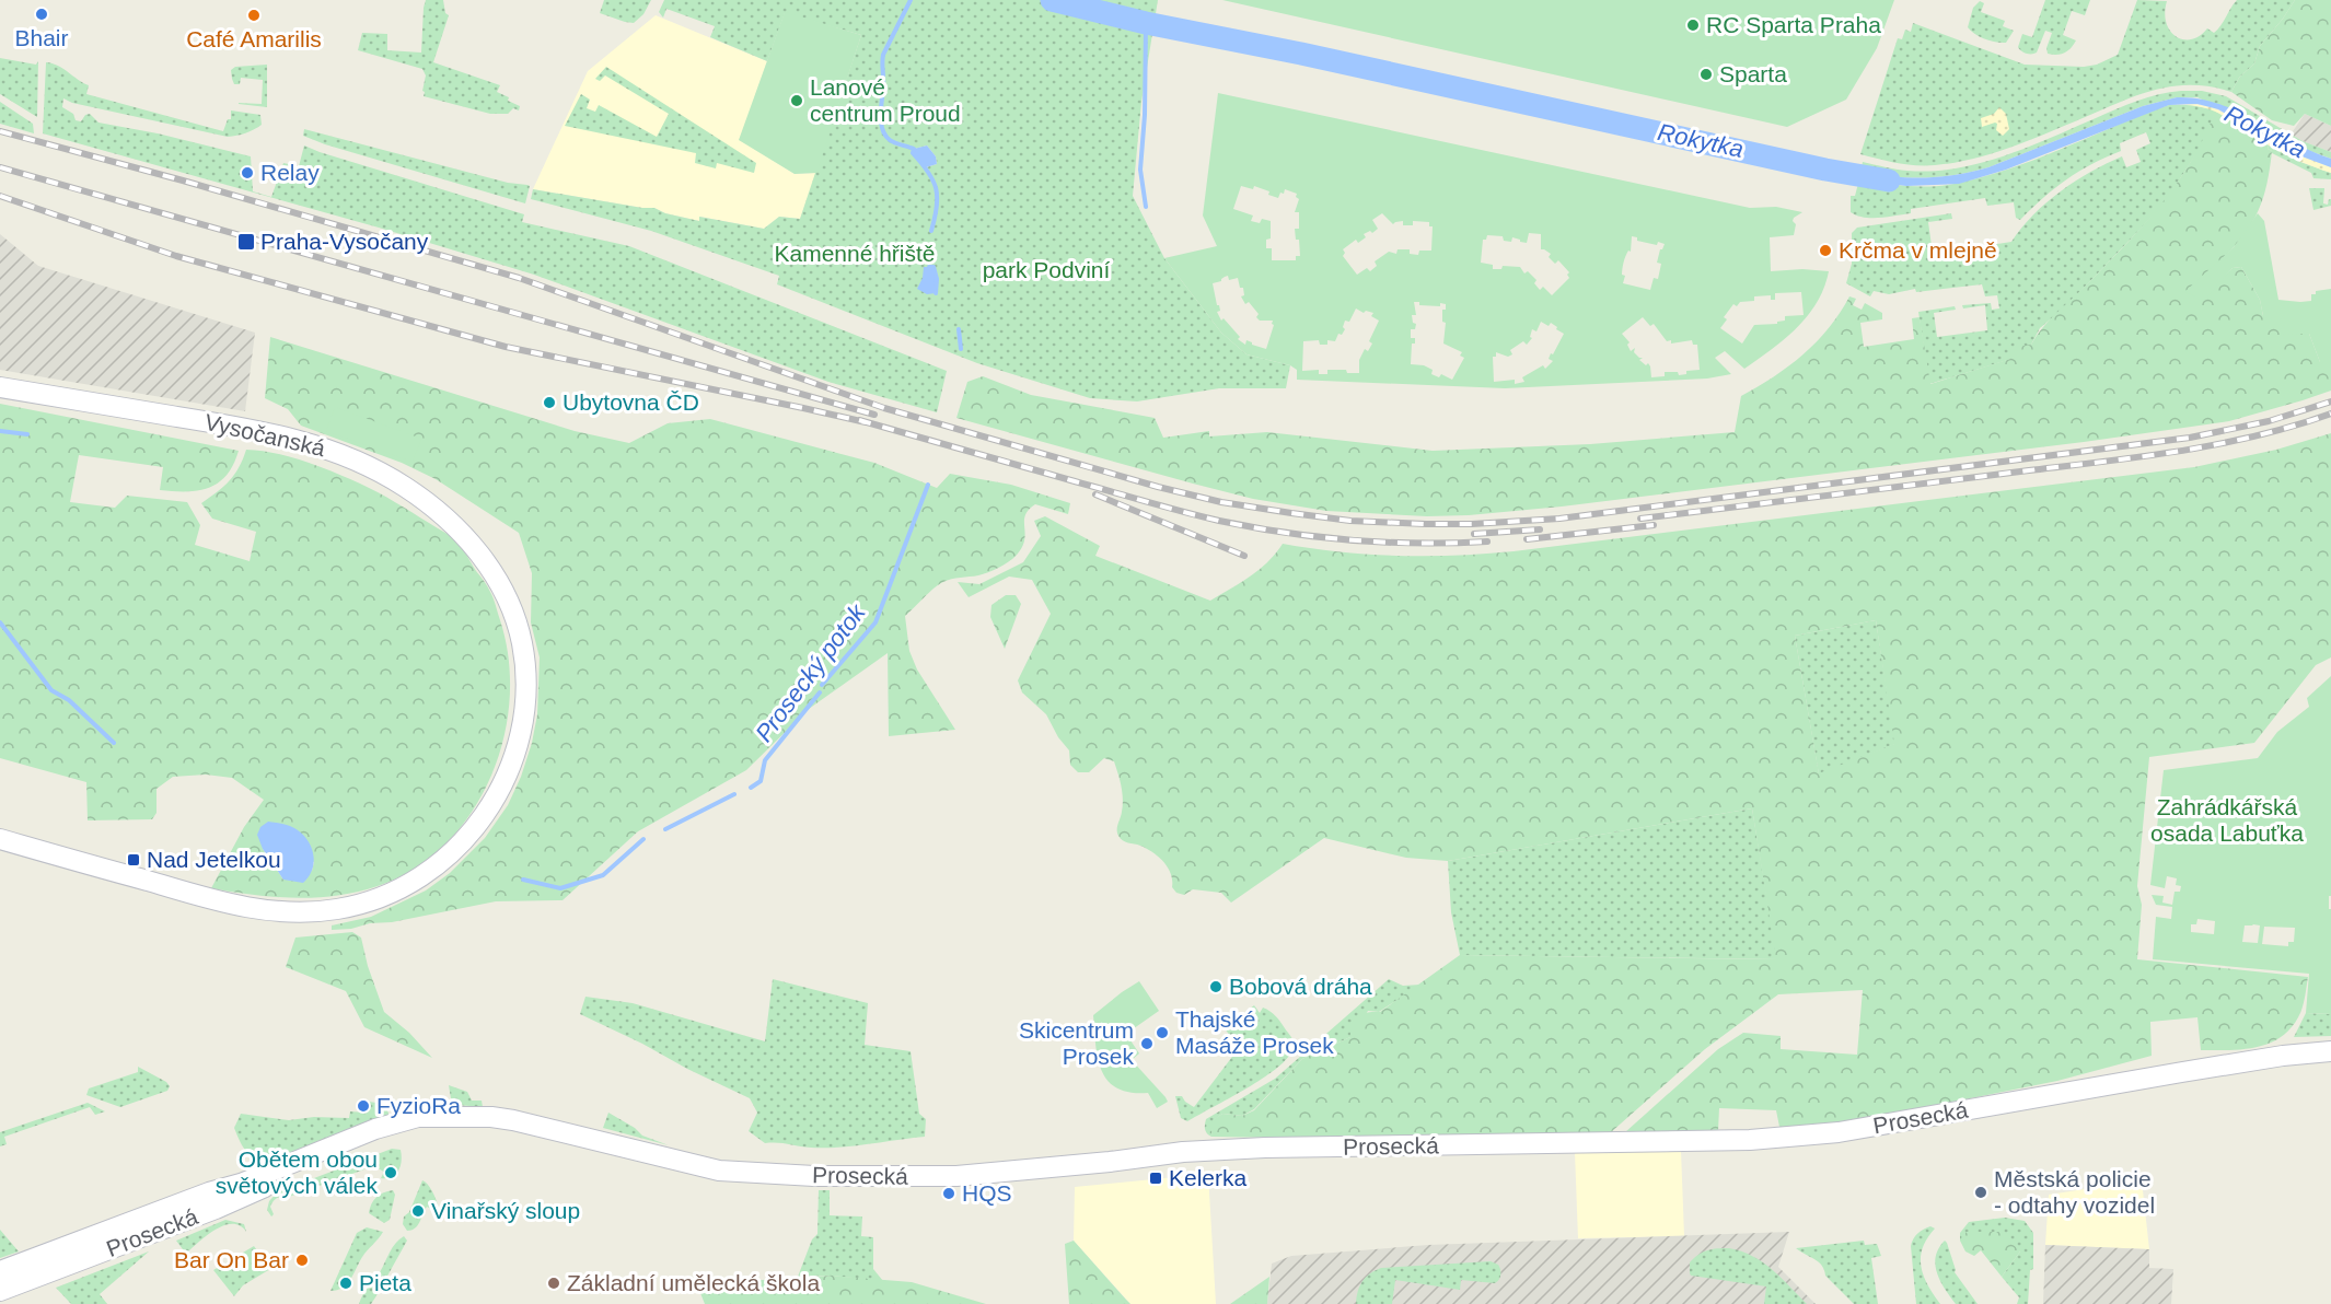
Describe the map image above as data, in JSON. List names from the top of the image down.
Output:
{
  "streets": {
    "main road": ["Vysočanská", "Prosecká"]
  },
  "water": ["Rokytka", "Prosecký potok"],
  "parks": ["Kamenné hřiště", "park Podviní", "Zahrádkářská osada Labuťka"],
  "places": {
    "other": [
      "Bhair",
      "Café Amarilis",
      "RC Sparta Praha",
      "Sparta",
      "Lanové centrum Proud",
      "Relay",
      "Krčma v mlejně",
      "Ubytovna ČD",
      "Bobová dráha",
      "Thajské Masáže Prosek",
      "Skicentrum Prosek",
      "FyzioRa",
      "Obětem obou světových válek",
      "Městská policie - odtahy vozidel",
      "HQS",
      "Vinařský sloup",
      "Bar On Bar",
      "Pieta",
      "Základní umělecká škola"
    ],
    "transit": ["Praha-Vysočany", "Nad Jetelkou", "Kelerka"]
  }
}
